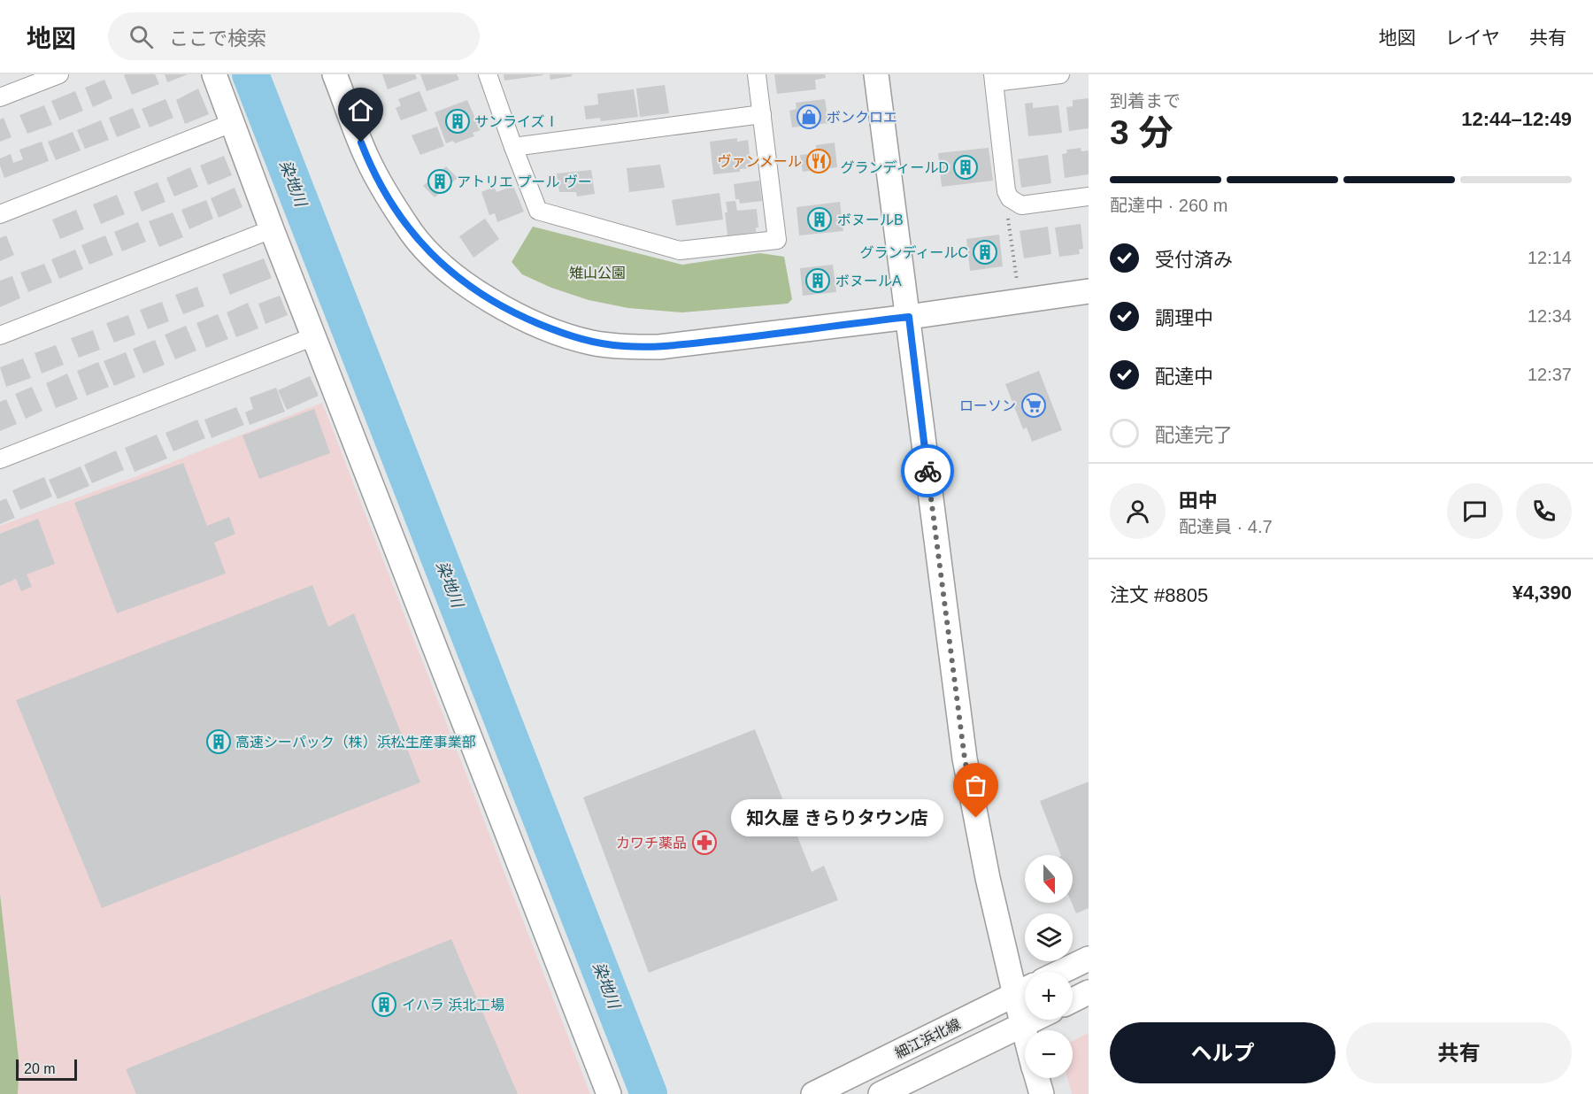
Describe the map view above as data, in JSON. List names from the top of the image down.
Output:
{
  "streets": {
    "street": ["細江浜北線"]
  },
  "water": ["染地川"],
  "parks": ["雉山公園"],
  "places": {
    "shop": ["ボンクロエ"],
    "building": [
      "サンライズⅠ",
      "グランディールD",
      "アトリエ プール ヴー",
      "ボヌールB",
      "グランディールC",
      "ボヌールA",
      "高速シーパック（株）浜松生産事業部",
      "イハラ 浜北工場"
    ],
    "restaurant": ["ヴァンメール"],
    "supermarket": ["ローソン"],
    "other": ["知久屋 きらりタウン店"],
    "pharmacy": ["カワチ薬品"]
  },
  "scale_bar": "20 m",
  "north": "bottom",
  "page": {
    "header": "地図",
    "search": "ここで検索",
    "nav": ["地図", "レイヤ", "共有"],
    "heading": ["3 分", "到着まで", "12:44–12:49"],
    "panel": [
      "田中",
      "配達員 · 4.7",
      "注文 #8805",
      "¥4,390"
    ],
    "bar": "配達中 · 260 m",
    "list": [
      ["受付済み", "12:14"],
      ["調理中", "12:34"],
      ["配達中", "12:37"],
      "配達完了"
    ],
    "bubble": "知久屋 きらりタウン店",
    "map_buttons": ["+", "−"],
    "buttons": ["ヘルプ", "共有"],
    "scale": "20 m"
  }
}
